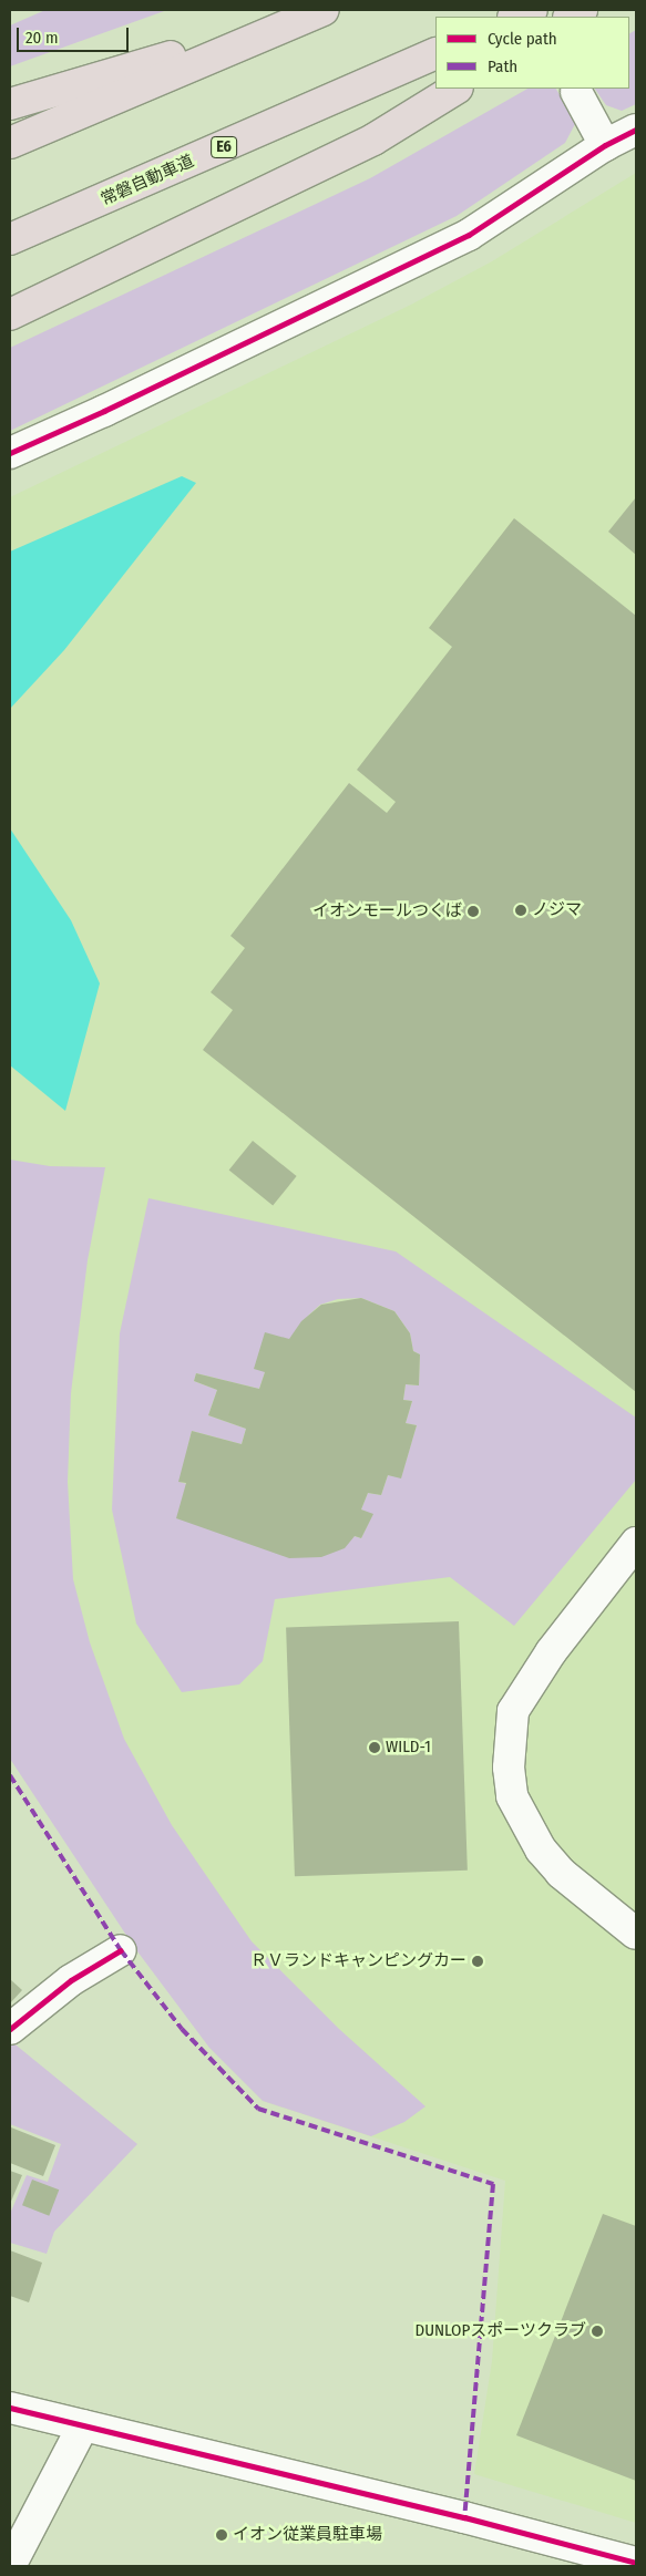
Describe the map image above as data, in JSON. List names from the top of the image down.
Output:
{
  "streets": {
    "highway": ["E6", "常磐自動車道"]
  },
  "places": [
    "ノジマ",
    "イオンモールつくば",
    "WILD-1",
    "ＲＶランドキャンピングカー",
    "DUNLOPスポーツクラブ",
    "イオン従業員駐車場"
  ],
  "legend": ["Cycle path", "Path"],
  "scale_bar": "20 m"
}
